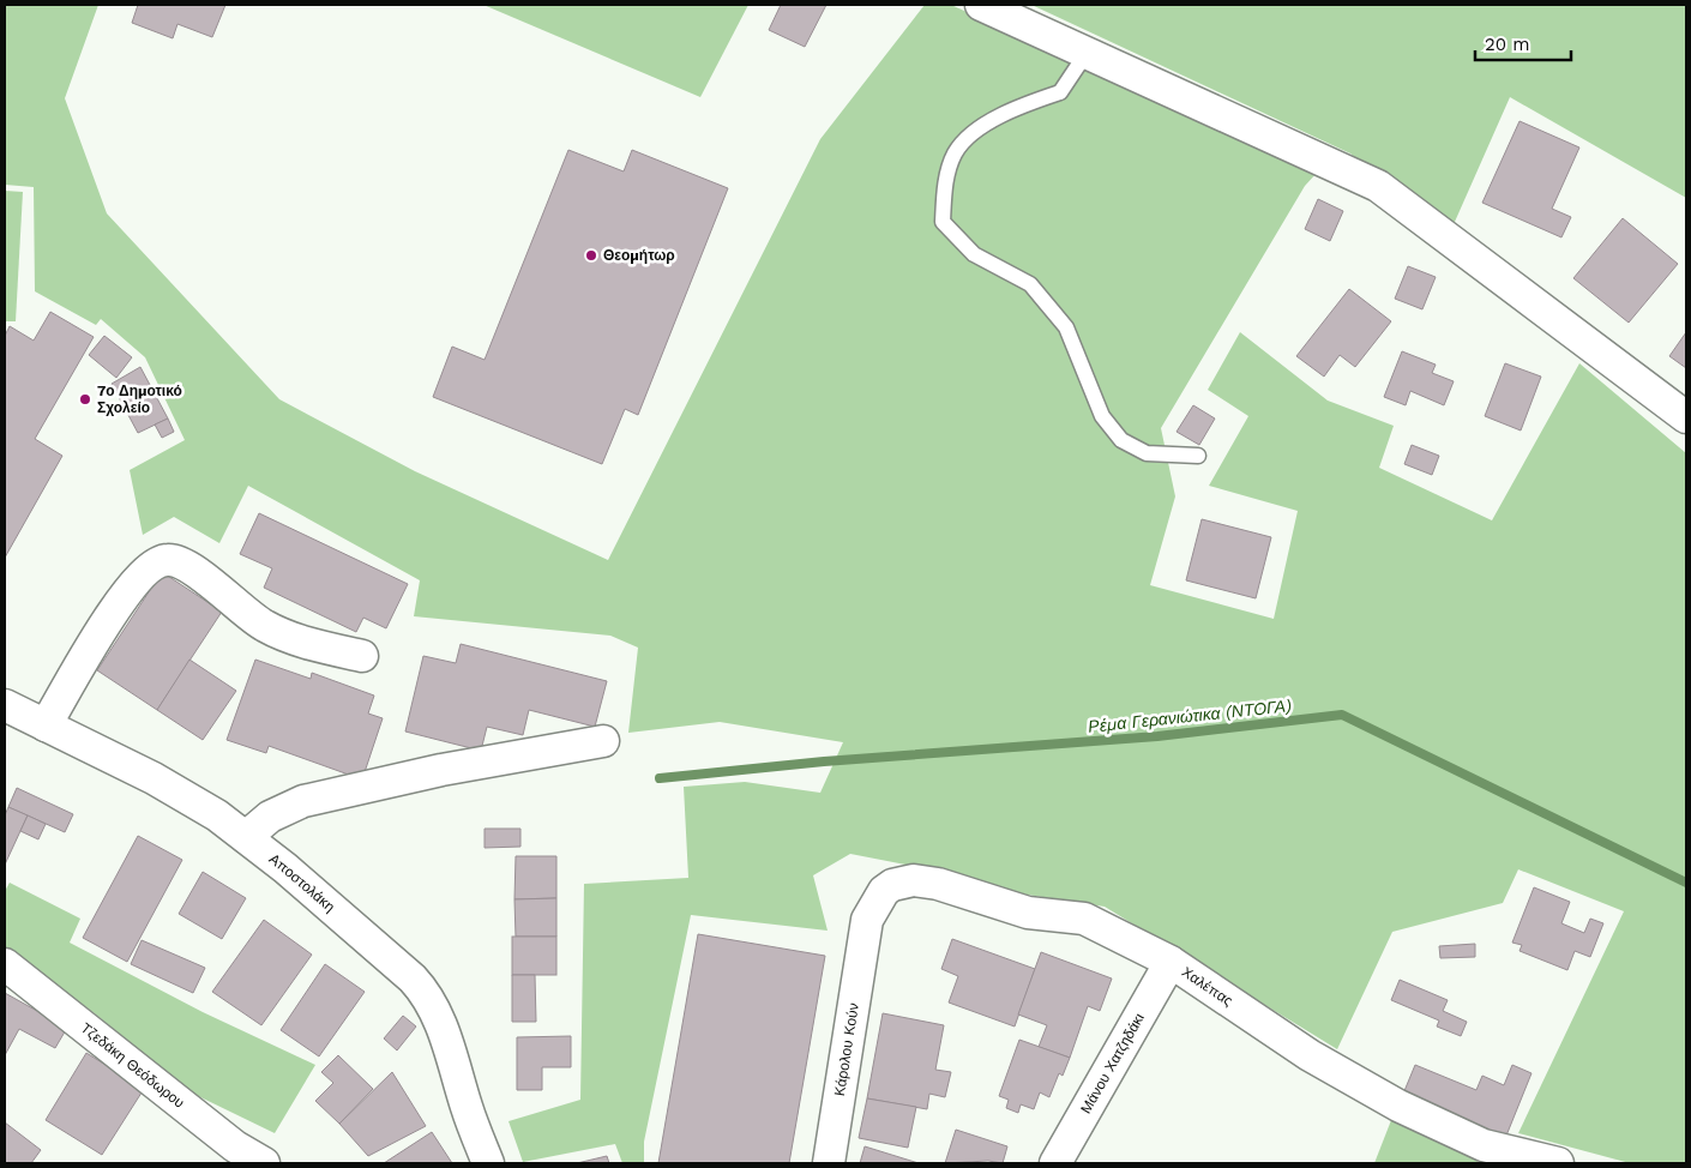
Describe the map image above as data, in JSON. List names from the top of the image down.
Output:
{
  "streets": {
    "street": [
      "Αποστολάκη",
      "Χαλέπας",
      "Κάρολου Κούν",
      "Μάνου Χατζηδάκι",
      "Τζεδάκη Θεόδωρου"
    ]
  },
  "crossings": [
    ["Χαλέπας", "Κάρολου Κούν"],
    ["Χαλέπας", "Μάνου Χατζηδάκι"]
  ],
  "water": ["Ρέμα Γερανιώτικα (ΝΤΟΓΑ)"],
  "places": ["Θεομήτωρ", "7ο Δημοτικό Σχολείο"],
  "scale_bar": "20 m"
}
